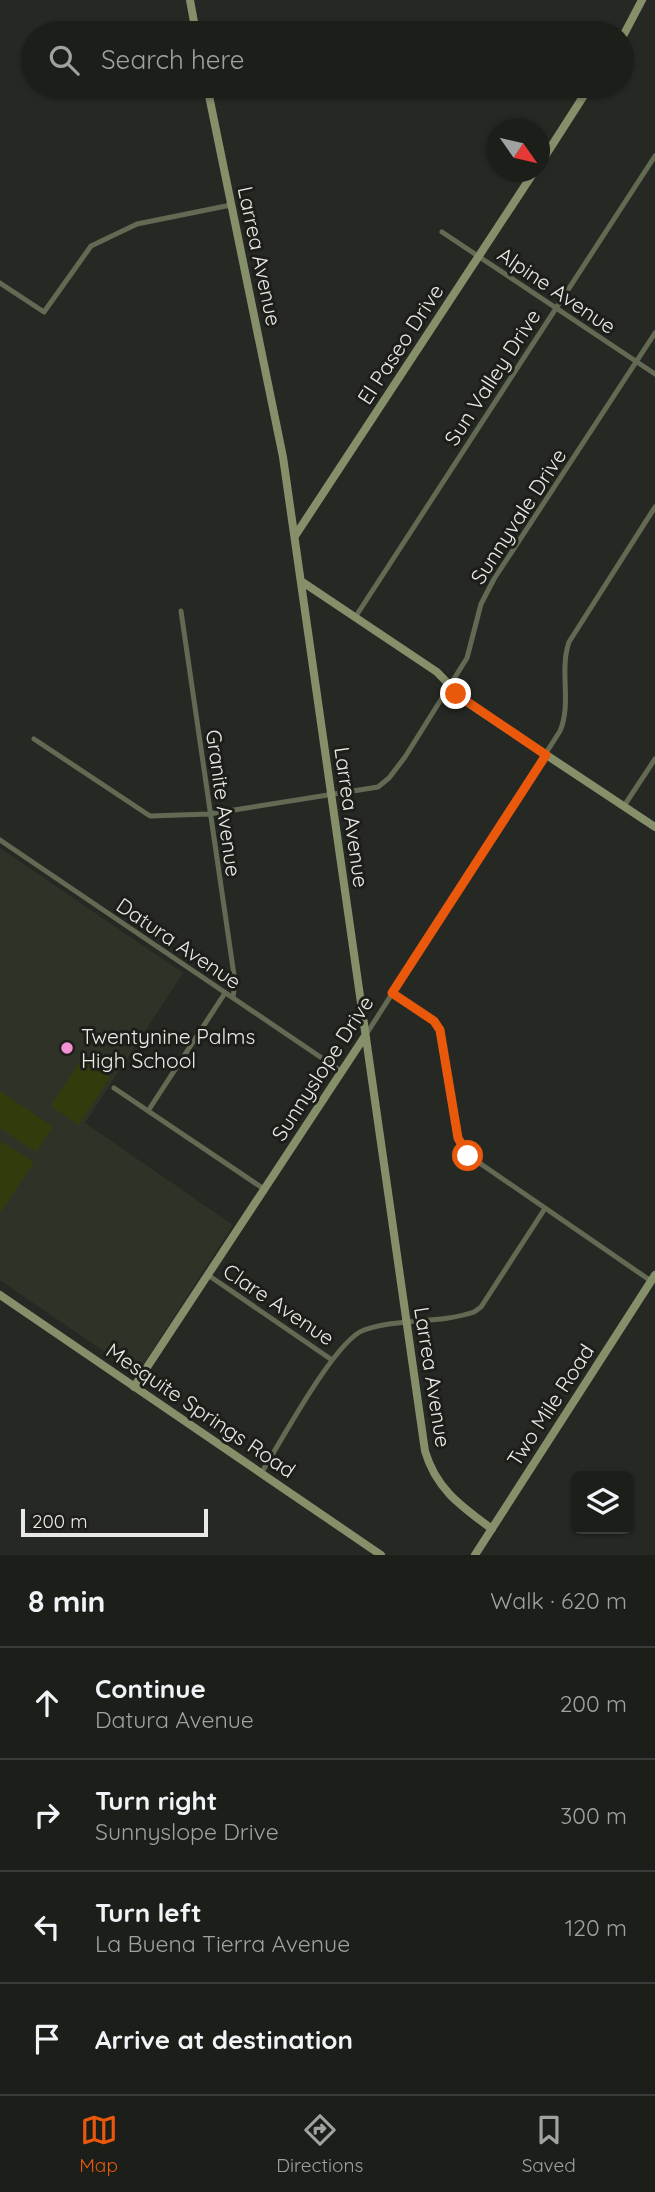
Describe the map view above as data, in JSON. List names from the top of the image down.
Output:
{
  "streets": {
    "street": [
      "Larrea Avenue",
      "Alpine Avenue",
      "El Paseo Drive",
      "Sun Valley Drive",
      "Sunnyvale Drive",
      "Granite Avenue",
      "Datura Avenue",
      "Sunnyslope Drive",
      "Clare Avenue",
      "Two Mile Road",
      "Mesquite Springs Road"
    ]
  },
  "crossings": [
    ["Larrea Avenue", "El Paseo Drive"],
    ["Larrea Avenue", "Sunnyvale Drive"],
    ["Larrea Avenue", "Sunnyslope Drive"],
    ["Larrea Avenue", "Two Mile Road"],
    ["Alpine Avenue", "El Paseo Drive"],
    ["Alpine Avenue", "Sun Valley Drive"],
    ["Alpine Avenue", "Sunnyvale Drive"],
    ["Sunnyvale Drive", "Granite Avenue"],
    ["Granite Avenue", "Datura Avenue"],
    ["Datura Avenue", "Sunnyslope Drive"],
    ["Sunnyslope Drive", "Clare Avenue"],
    ["Sunnyslope Drive", "Mesquite Springs Road"]
  ],
  "places": ["Twentynine Palms High School"],
  "scale_bar": "200 m",
  "north": "bottom right",
  "page": {
    "search": "Search here",
    "scale": "200 m",
    "heading": ["8 min", "Walk · 620 m"],
    "list": [
      ["Continue", "Datura Avenue", "200 m"],
      ["Turn right", "Sunnyslope Drive", "300 m"],
      ["Turn left", "La Buena Tierra Avenue", "120 m"],
      "Arrive at destination"
    ],
    "nav": ["Map", "Directions", "Saved"]
  }
}
